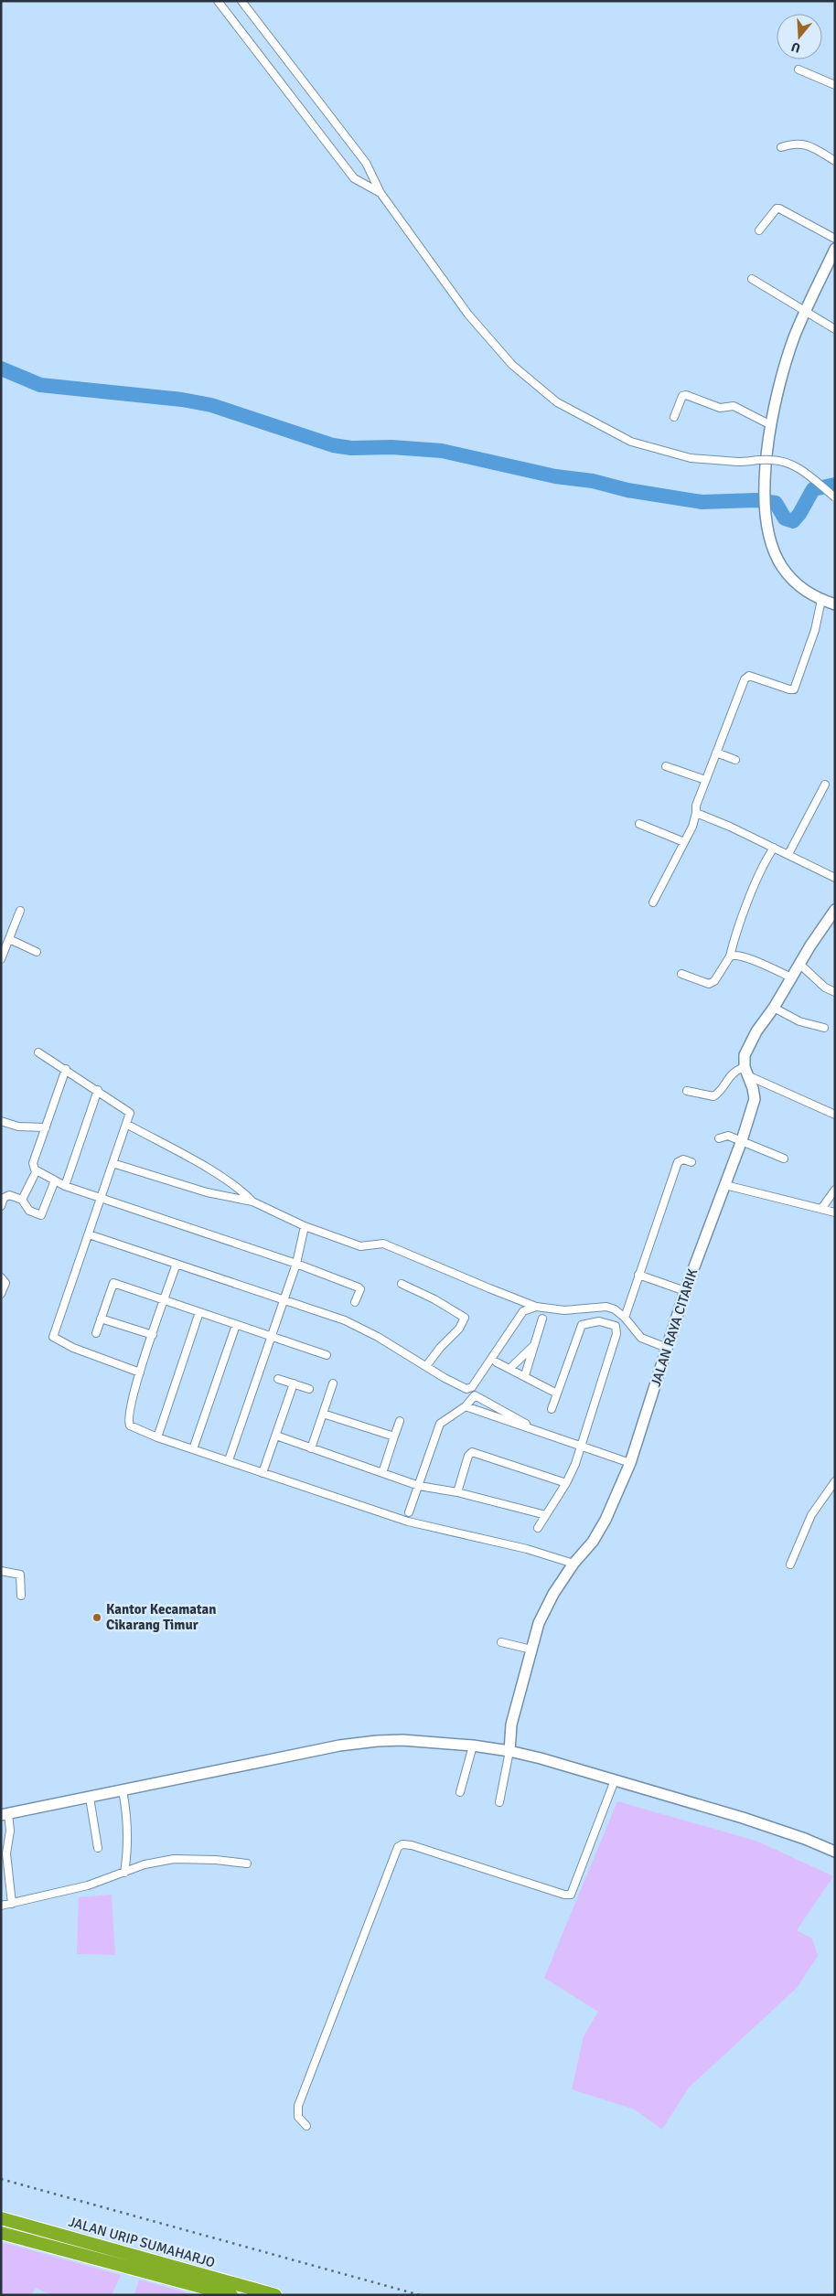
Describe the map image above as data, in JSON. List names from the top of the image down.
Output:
{
  "streets": {
    "highway": ["JALAN URIP SUMAHARJO"],
    "street": ["JALAN RAYA CITARIK"]
  },
  "places": ["Kantor Kecamatan Cikarang Timur"],
  "north": "bottom"
}
